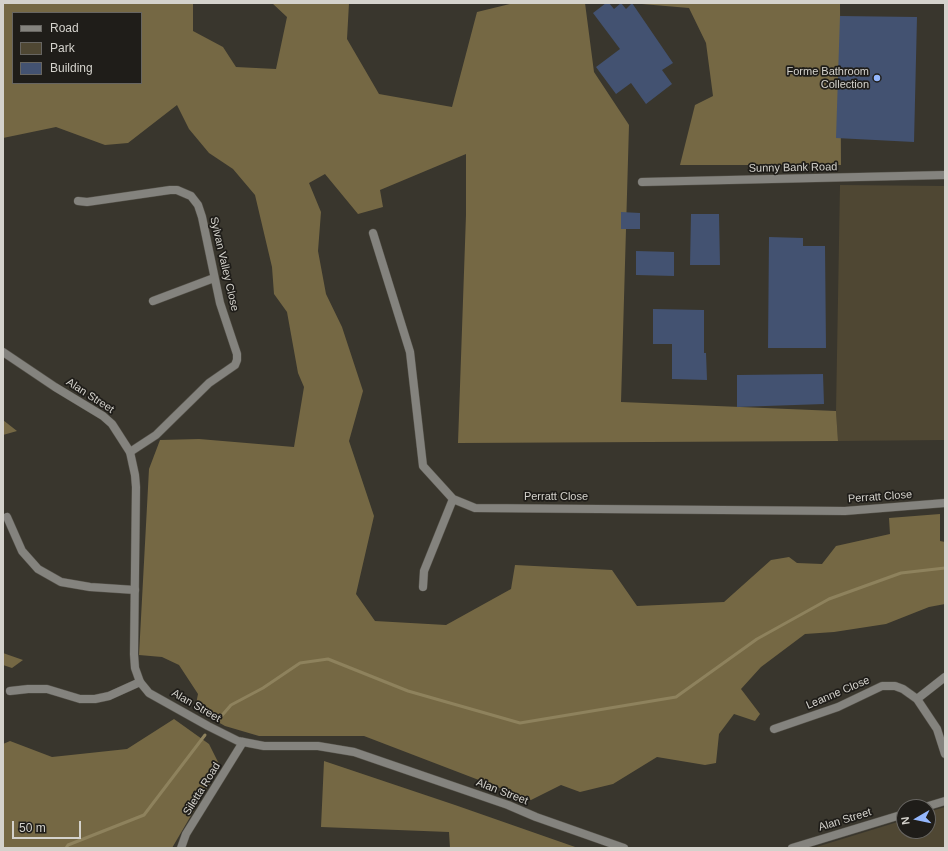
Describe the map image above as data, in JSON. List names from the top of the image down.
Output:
{
  "streets": {
    "street": [
      "Sunny Bank Road",
      "Sylvan Valley Close",
      "Alan Street",
      "Perratt Close",
      "Leanne Close",
      "Siletta Road"
    ]
  },
  "crossings": [
    ["Sylvan Valley Close", "Alan Street"],
    ["Alan Street", "Siletta Road"]
  ],
  "places": ["Forme Bathroom Collection"],
  "legend": ["Road", "Park", "Building"],
  "scale_bar": "50 m",
  "north": "left"
}
